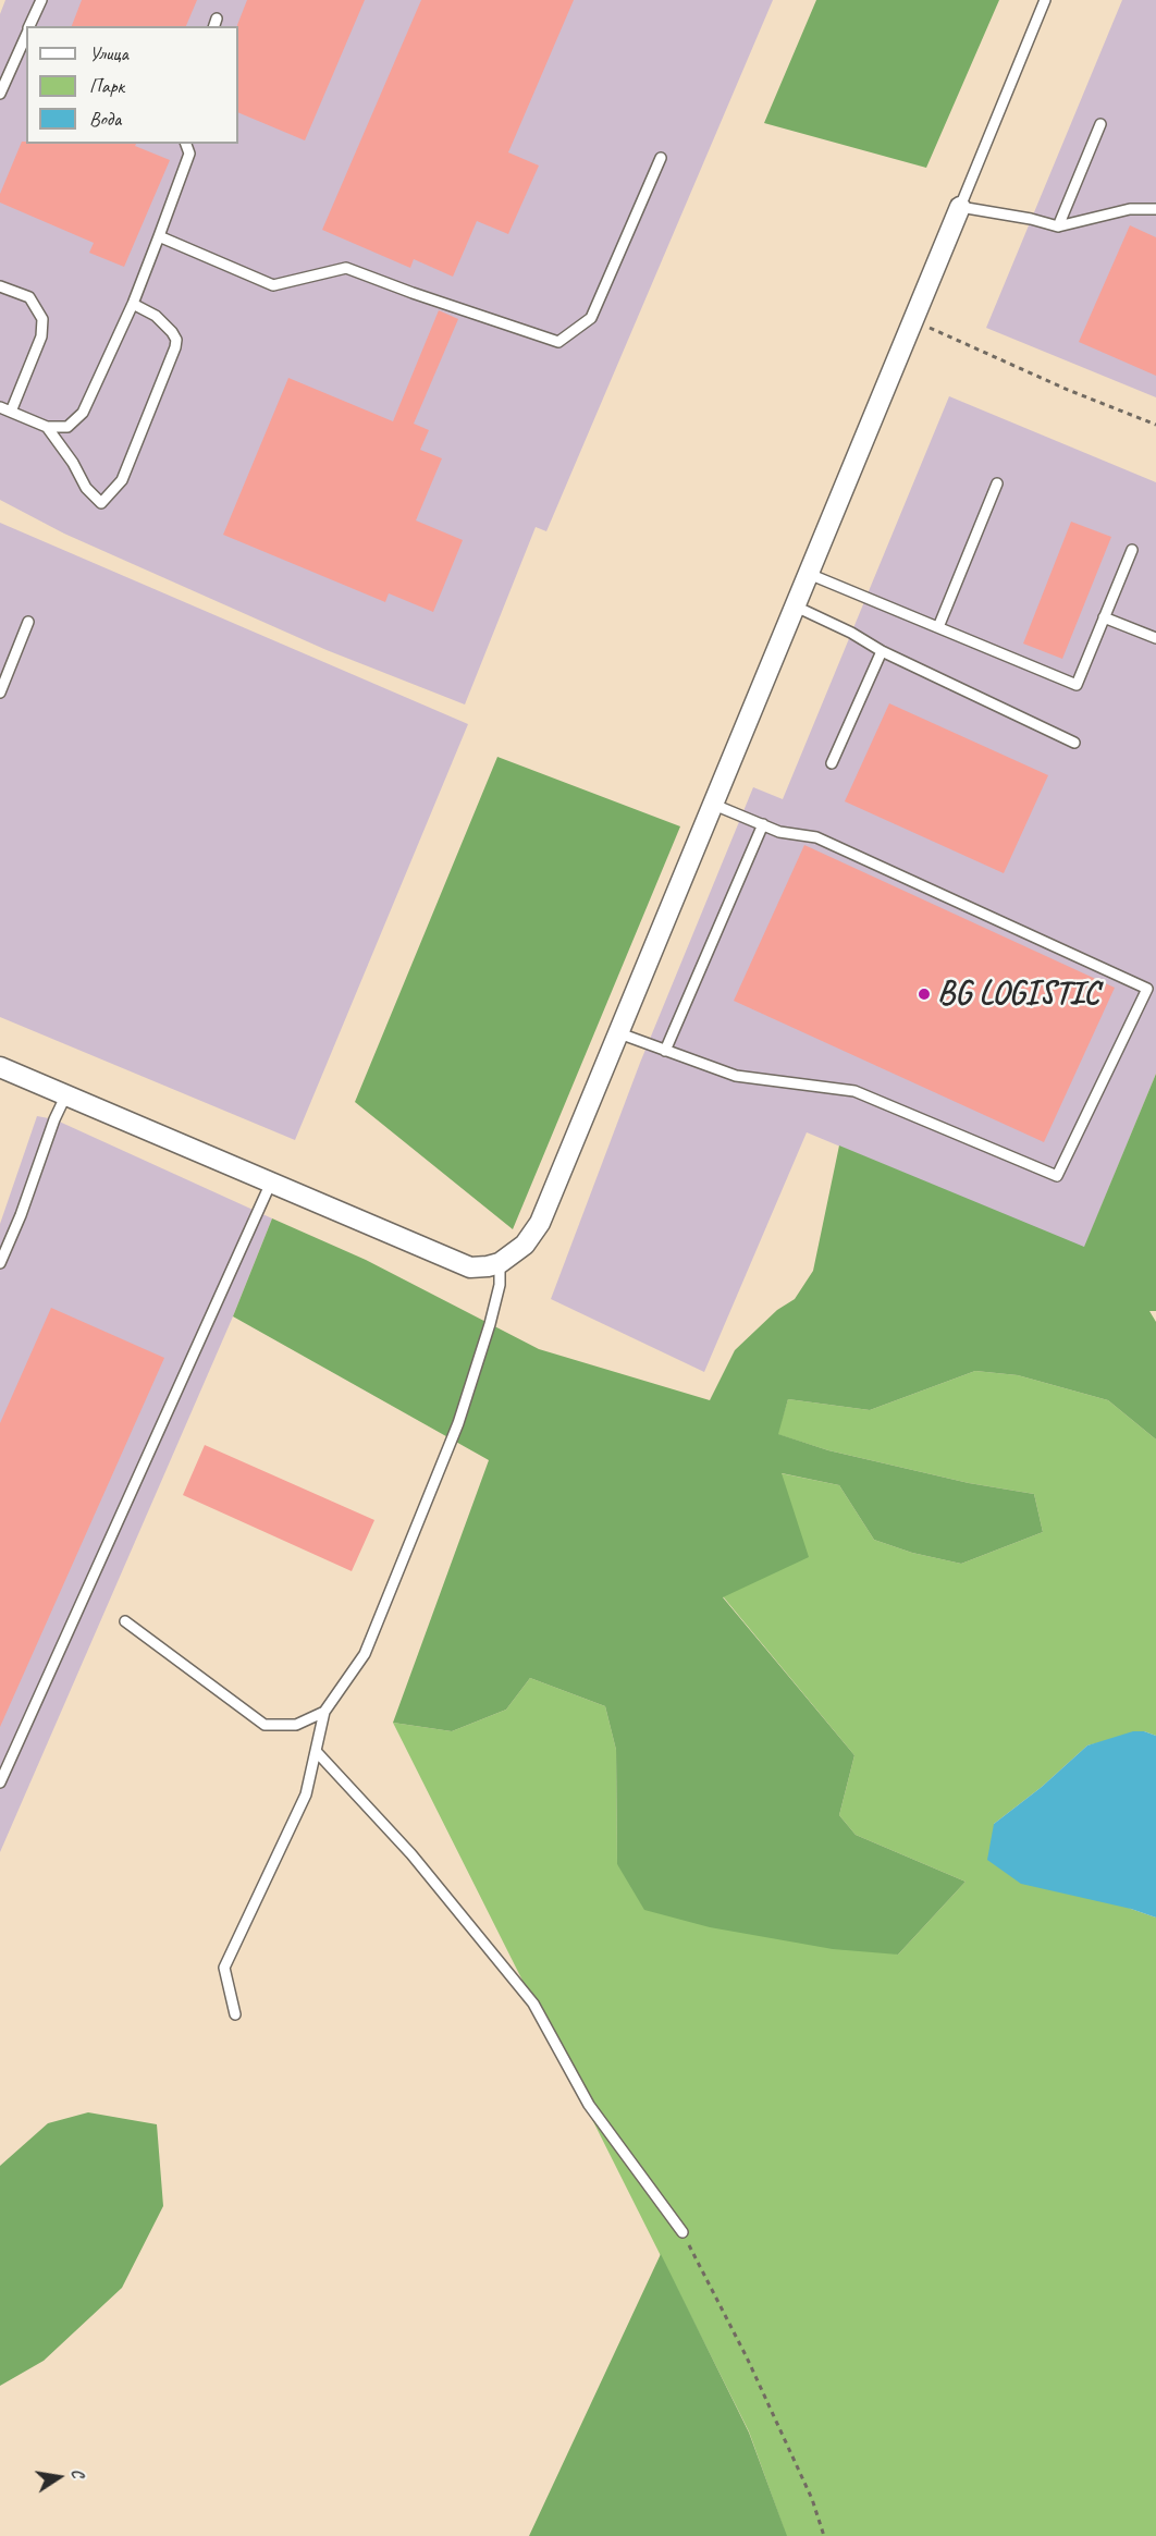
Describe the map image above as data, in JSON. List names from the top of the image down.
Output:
{
  "places": ["BG LOGISTIC"],
  "legend": ["Улица", "Парк", "Вода"],
  "north": "right"
}
